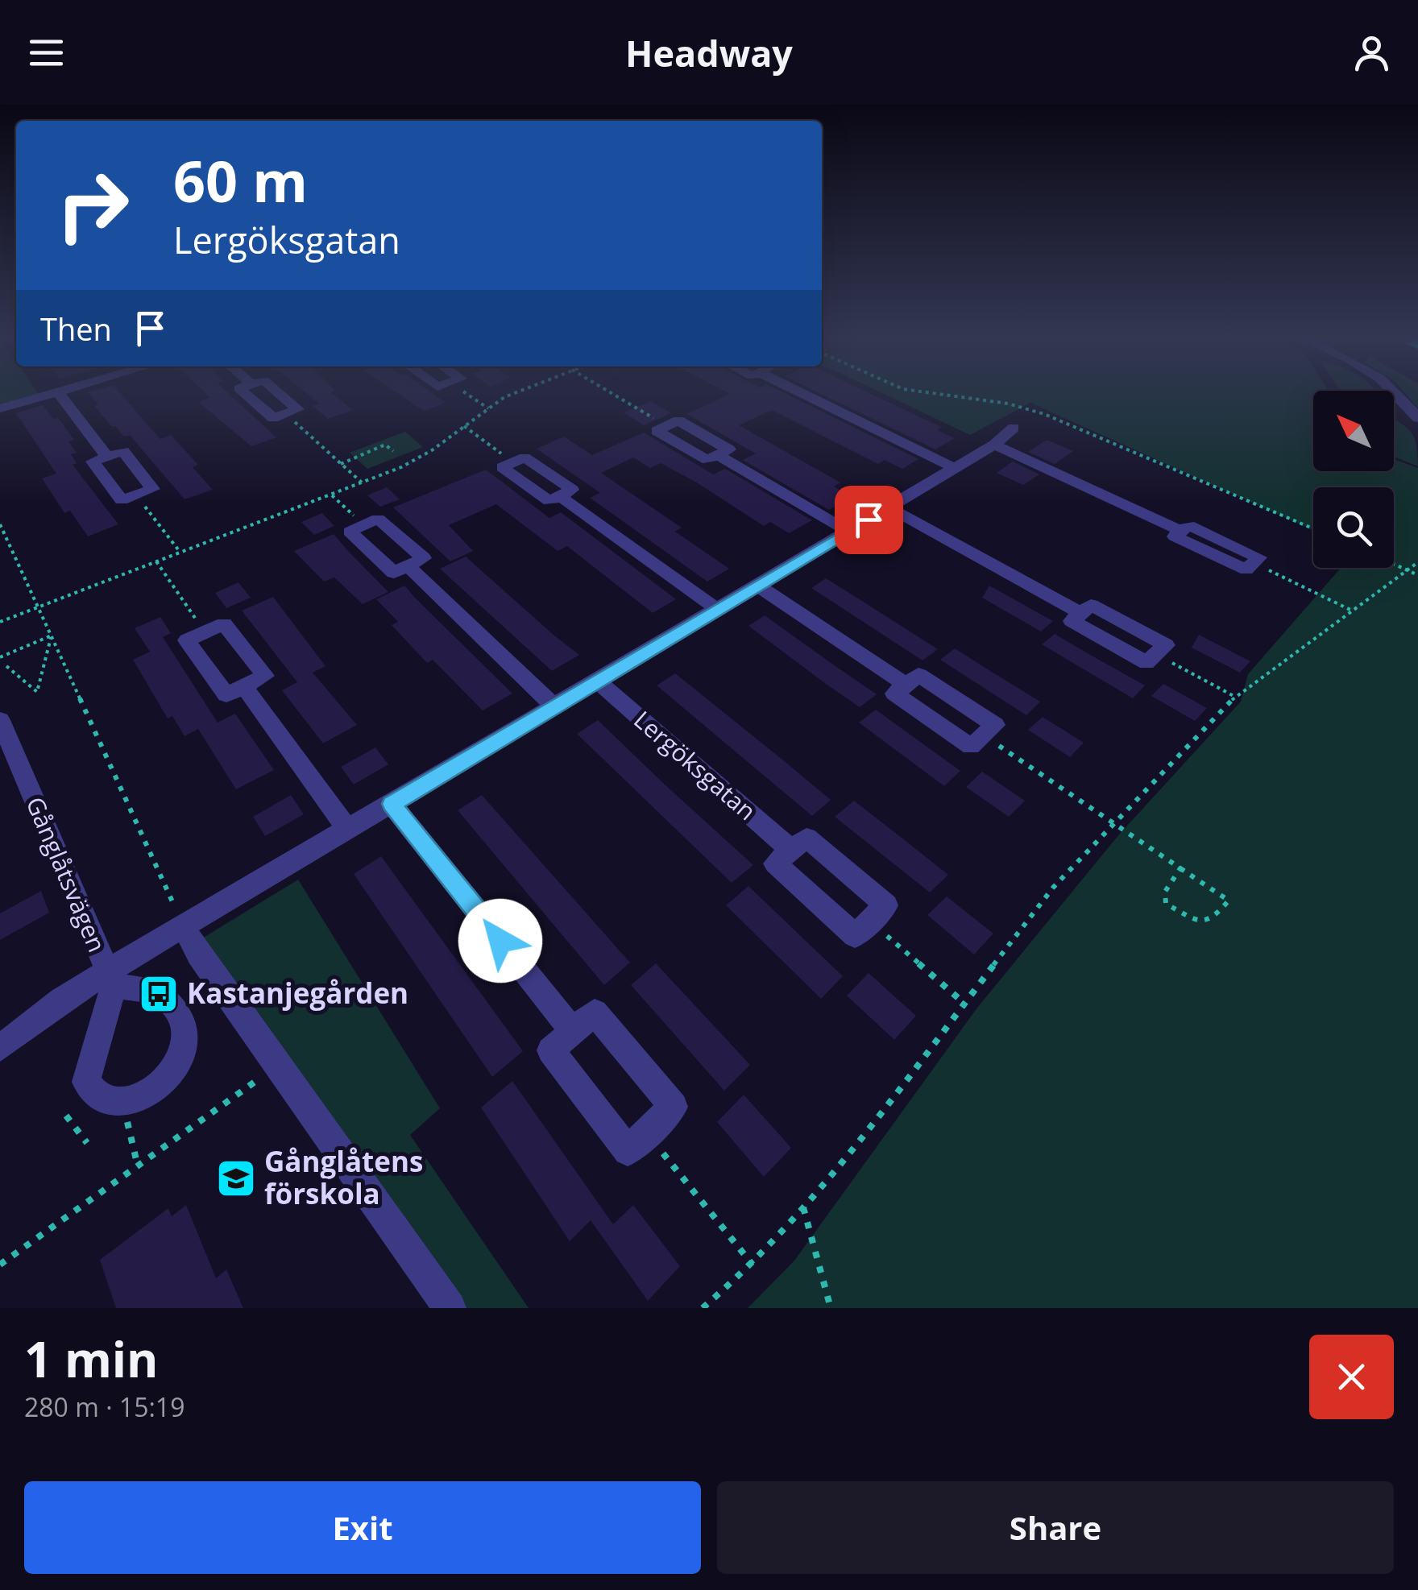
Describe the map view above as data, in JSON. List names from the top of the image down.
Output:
{
  "streets": {
    "street": ["Lergöksgatan", "Gånglåtsvägen"]
  },
  "places": {
    "bus stop": ["Kastanjegården"],
    "school or university": ["Gånglåtens förskola"]
  },
  "north": "top left",
  "page": {
    "header": "Headway",
    "turn": ["60 m", "Lergöksgatan"],
    "then": "Then",
    "heading": ["1 min", "280 m · 15:19"],
    "buttons": ["Exit", "Share"]
  }
}
